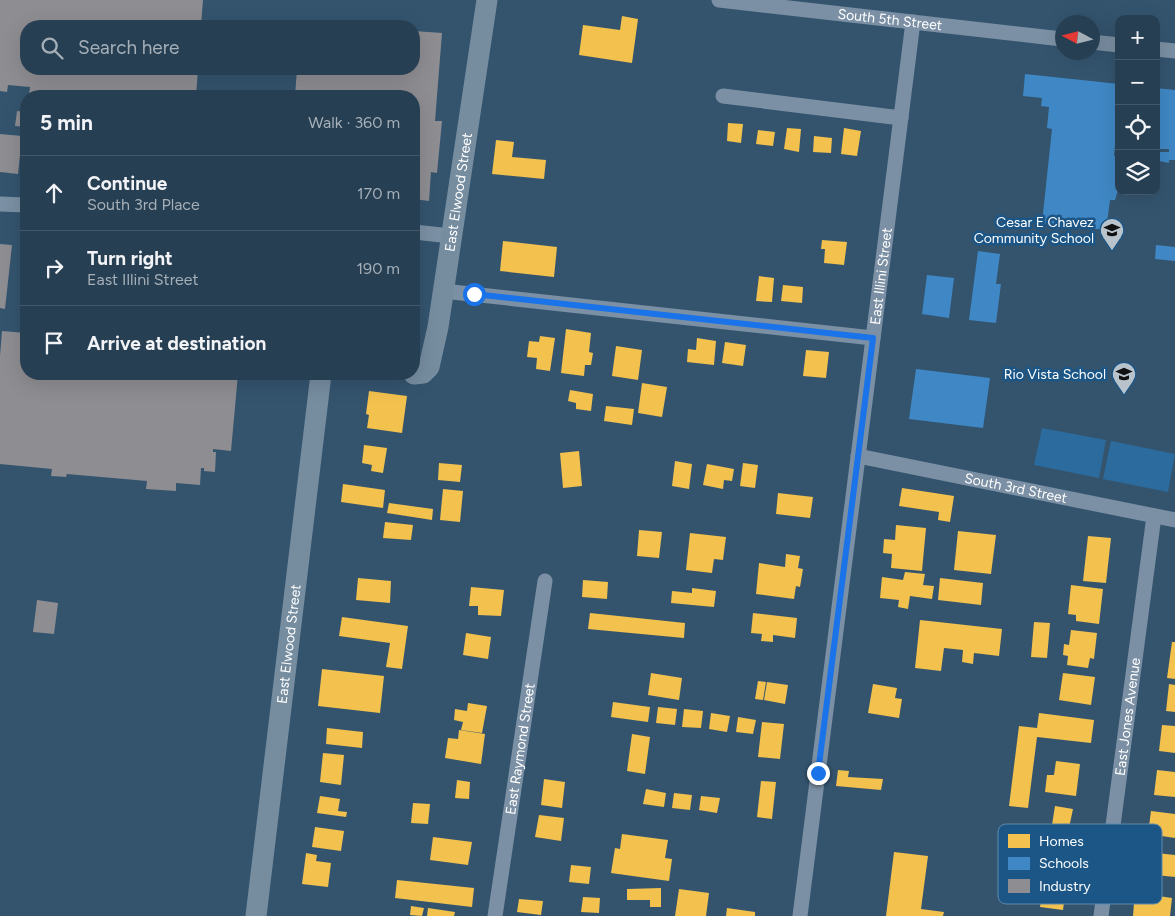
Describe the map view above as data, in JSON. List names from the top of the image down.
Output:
{
  "streets": {
    "street": [
      "South 5th Street",
      "East Elwood Street",
      "East Illini Street",
      "South 3rd Street",
      "East Jones Avenue",
      "East Raymond Street"
    ]
  },
  "crossings": [
    ["South 5th Street", "East Illini Street"],
    ["East Illini Street", "South 3rd Street"],
    ["South 3rd Street", "East Jones Avenue"]
  ],
  "places": {
    "school or university": ["Cesar E Chavez Community School", "Rio Vista School"]
  },
  "legend": ["Homes", "Schools", "Industry"],
  "north": "left",
  "page": {
    "map_buttons": ["+", "−"],
    "search": "Search here",
    "heading": ["5 min", "Walk · 360 m"],
    "list": [
      ["Continue", "South 3rd Place", "170 m"],
      ["Turn right", "East Illini Street", "190 m"],
      "Arrive at destination"
    ]
  }
}
